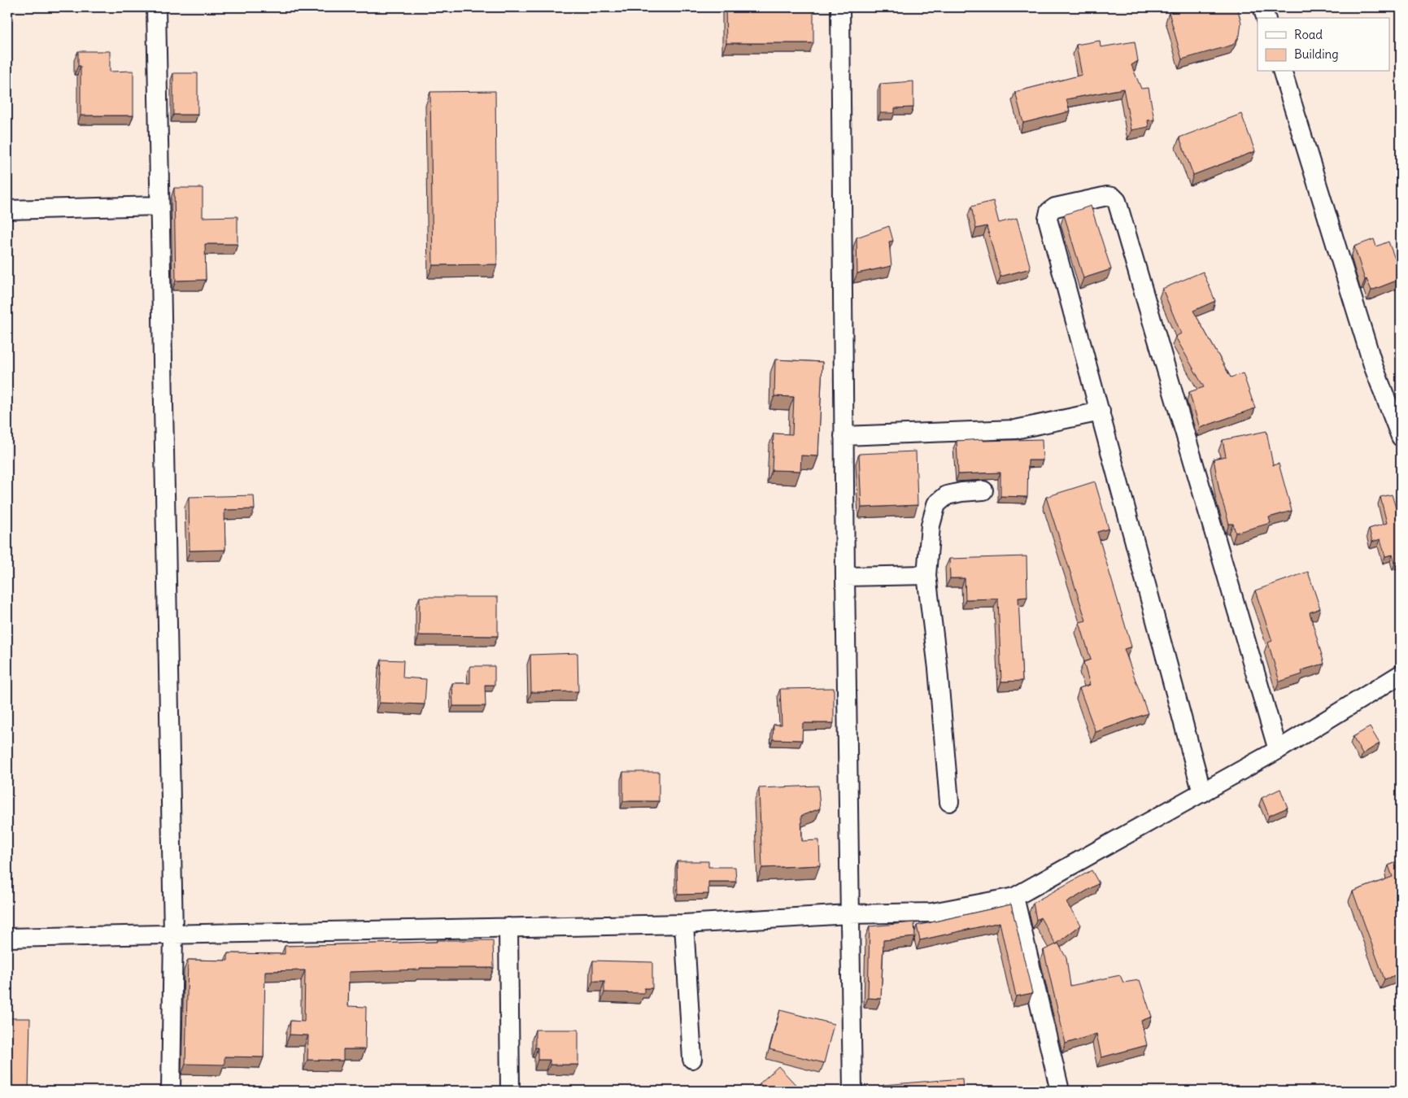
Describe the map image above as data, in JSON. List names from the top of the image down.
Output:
{
  "legend": ["Road", "Building"]
}
